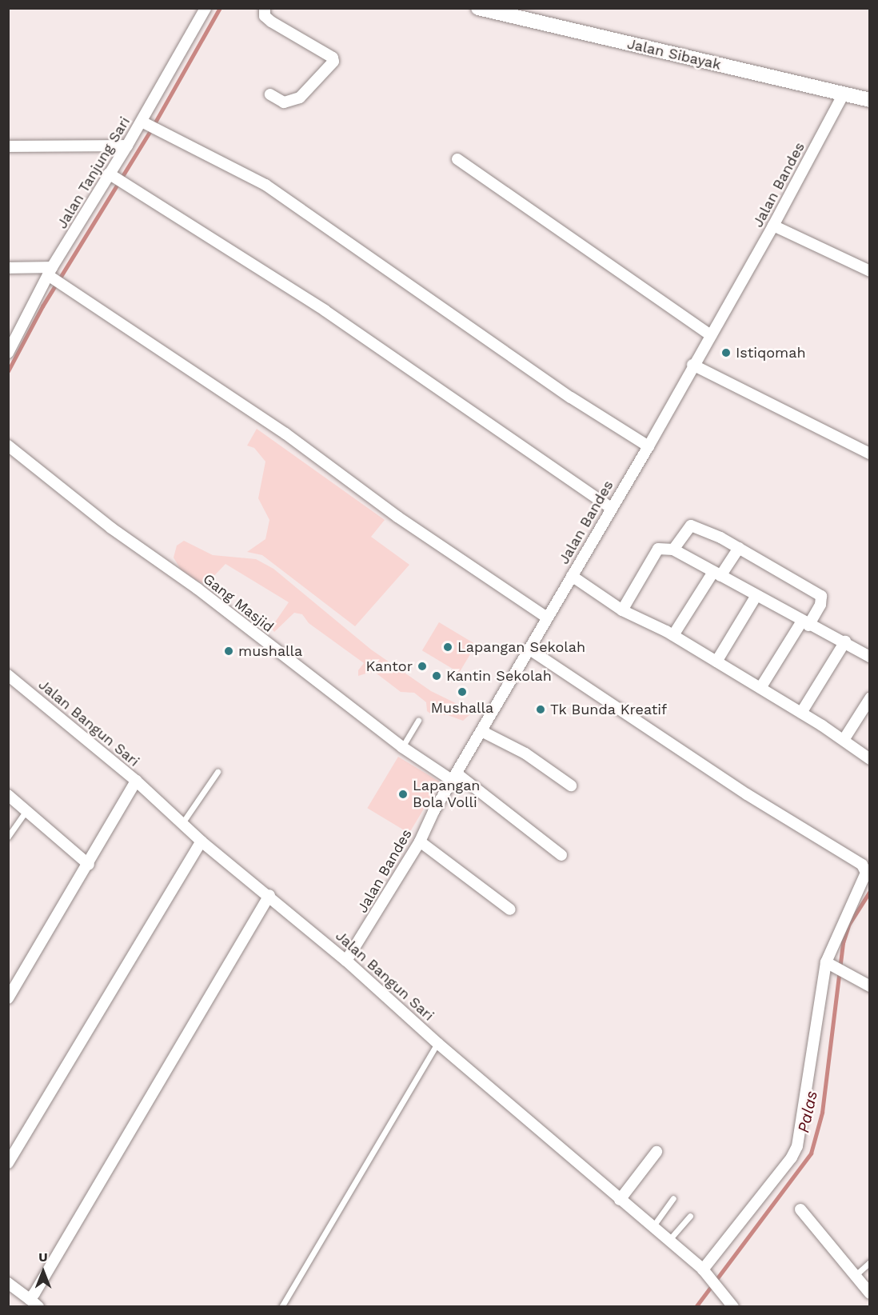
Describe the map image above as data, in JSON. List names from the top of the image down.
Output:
{
  "streets": {
    "street": [
      "Jalan Sibayak",
      "Jalan Tanjung Sari",
      "Jalan Bandes",
      "Gang Masjid",
      "Jalan Bangun Sari"
    ]
  },
  "crossings": [
    ["Jalan Sibayak", "Jalan Bandes"],
    ["Jalan Bandes", "Gang Masjid"],
    ["Jalan Bandes", "Jalan Bangun Sari"]
  ],
  "water": ["Palas"],
  "places": [
    "Istiqomah",
    "Lapangan Sekolah",
    "mushalla",
    "Kantor",
    "Kantin Sekolah",
    "Mushalla",
    "Tk Bunda Kreatif",
    "Lapangan Bola Volli"
  ],
  "north": "top"
}
